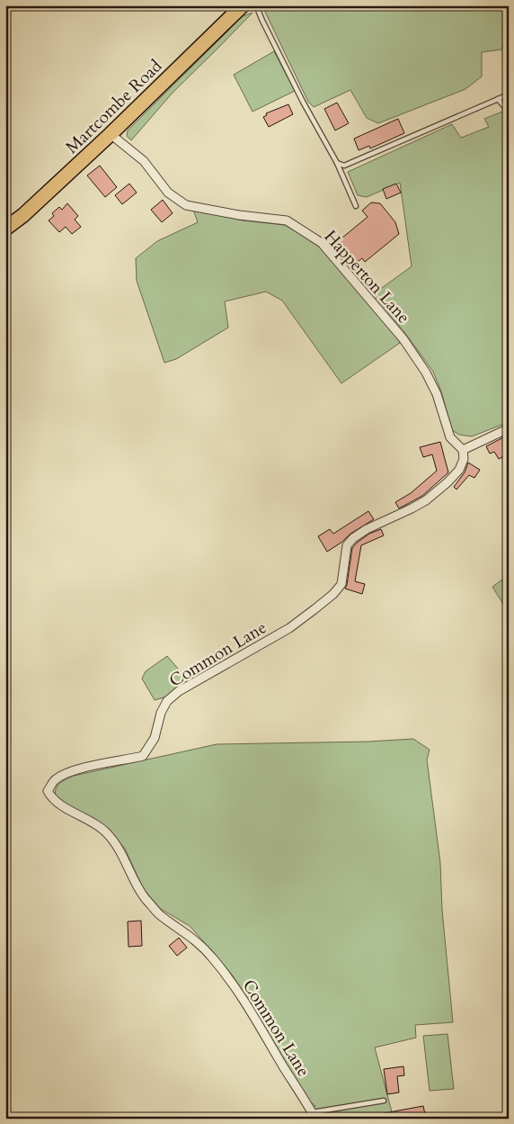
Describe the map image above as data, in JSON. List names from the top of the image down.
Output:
{
  "streets": {
    "main road": ["Martcombe Road"],
    "street": ["Happerton Lane", "Common Lane"]
  },
  "crossings": [
    ["Martcombe Road", "Happerton Lane"],
    ["Happerton Lane", "Common Lane"]
  ]
}
